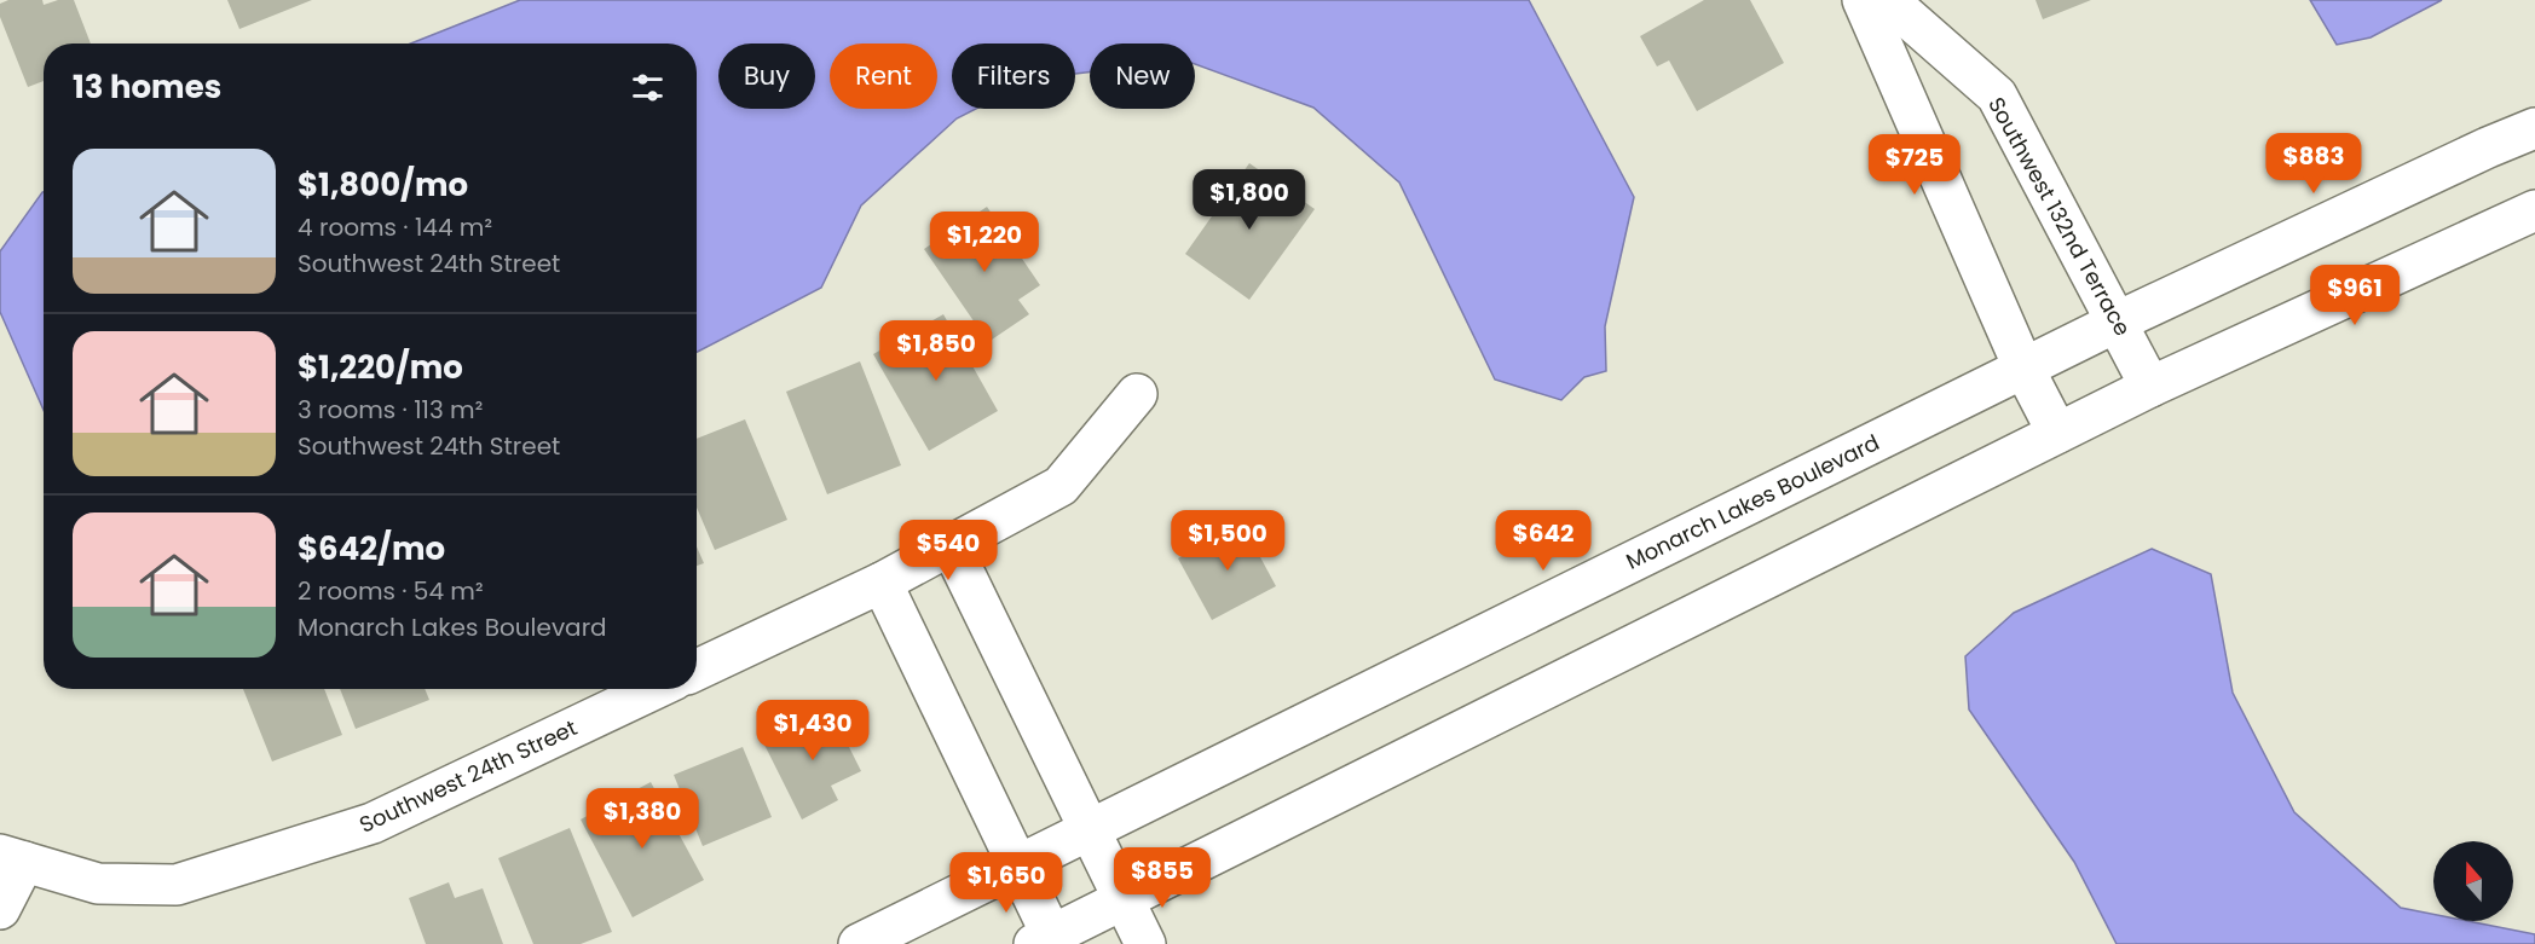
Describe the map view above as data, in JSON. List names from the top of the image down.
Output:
{
  "streets": {
    "street": ["Southwest 132nd Terrace", "Monarch Lakes Boulevard", "Southwest 24th Street"]
  },
  "crossings": [
    ["Southwest 132nd Terrace", "Monarch Lakes Boulevard"]
  ],
  "north": "top",
  "page": {
    "chip": [
      "Buy",
      "Rent",
      "Filters",
      "New"
    ],
    "heading": "13 homes",
    "list": [
      {
        "name": "$1,800/mo",
        "note": "4 rooms · 144 m² · Southwest 24th Street"
      },
      {
        "name": "$1,220/mo",
        "note": "3 rooms · 113 m² · Southwest 24th Street"
      },
      {
        "name": "$642/mo",
        "note": "2 rooms · 54 m² · Monarch Lakes Boulevard"
      }
    ],
    "price": [
      "$883",
      "$725",
      "$1,800",
      "$1,220",
      "$961",
      "$1,850",
      "$1,500",
      "$642",
      "$540",
      "$1,430",
      "$1,380",
      "$855",
      "$1,650"
    ]
  }
}
